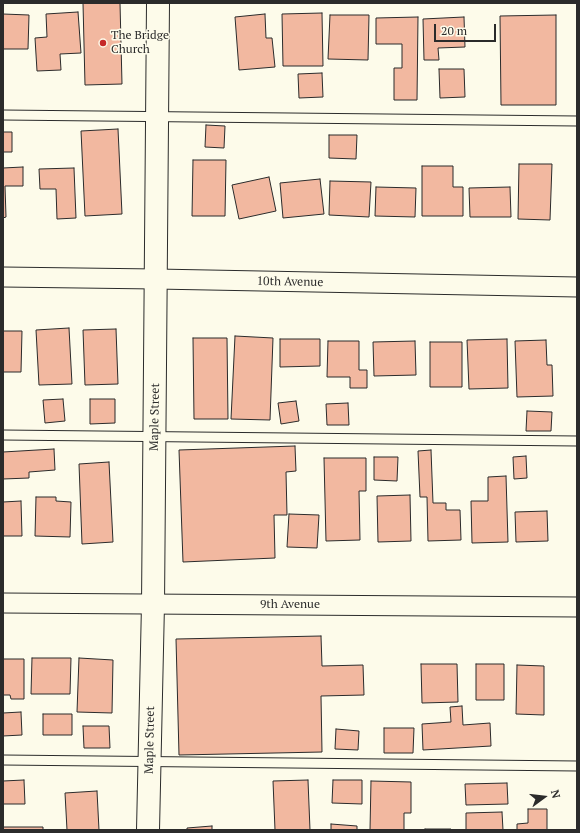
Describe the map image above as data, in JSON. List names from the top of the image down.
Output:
{
  "streets": {
    "street": ["10th Avenue", "Maple Street", "9th Avenue"]
  },
  "crossings": [
    ["10th Avenue", "Maple Street"],
    ["Maple Street", "9th Avenue"]
  ],
  "places": ["The Bridge Church"],
  "scale_bar": "20 m",
  "north": "right"
}
